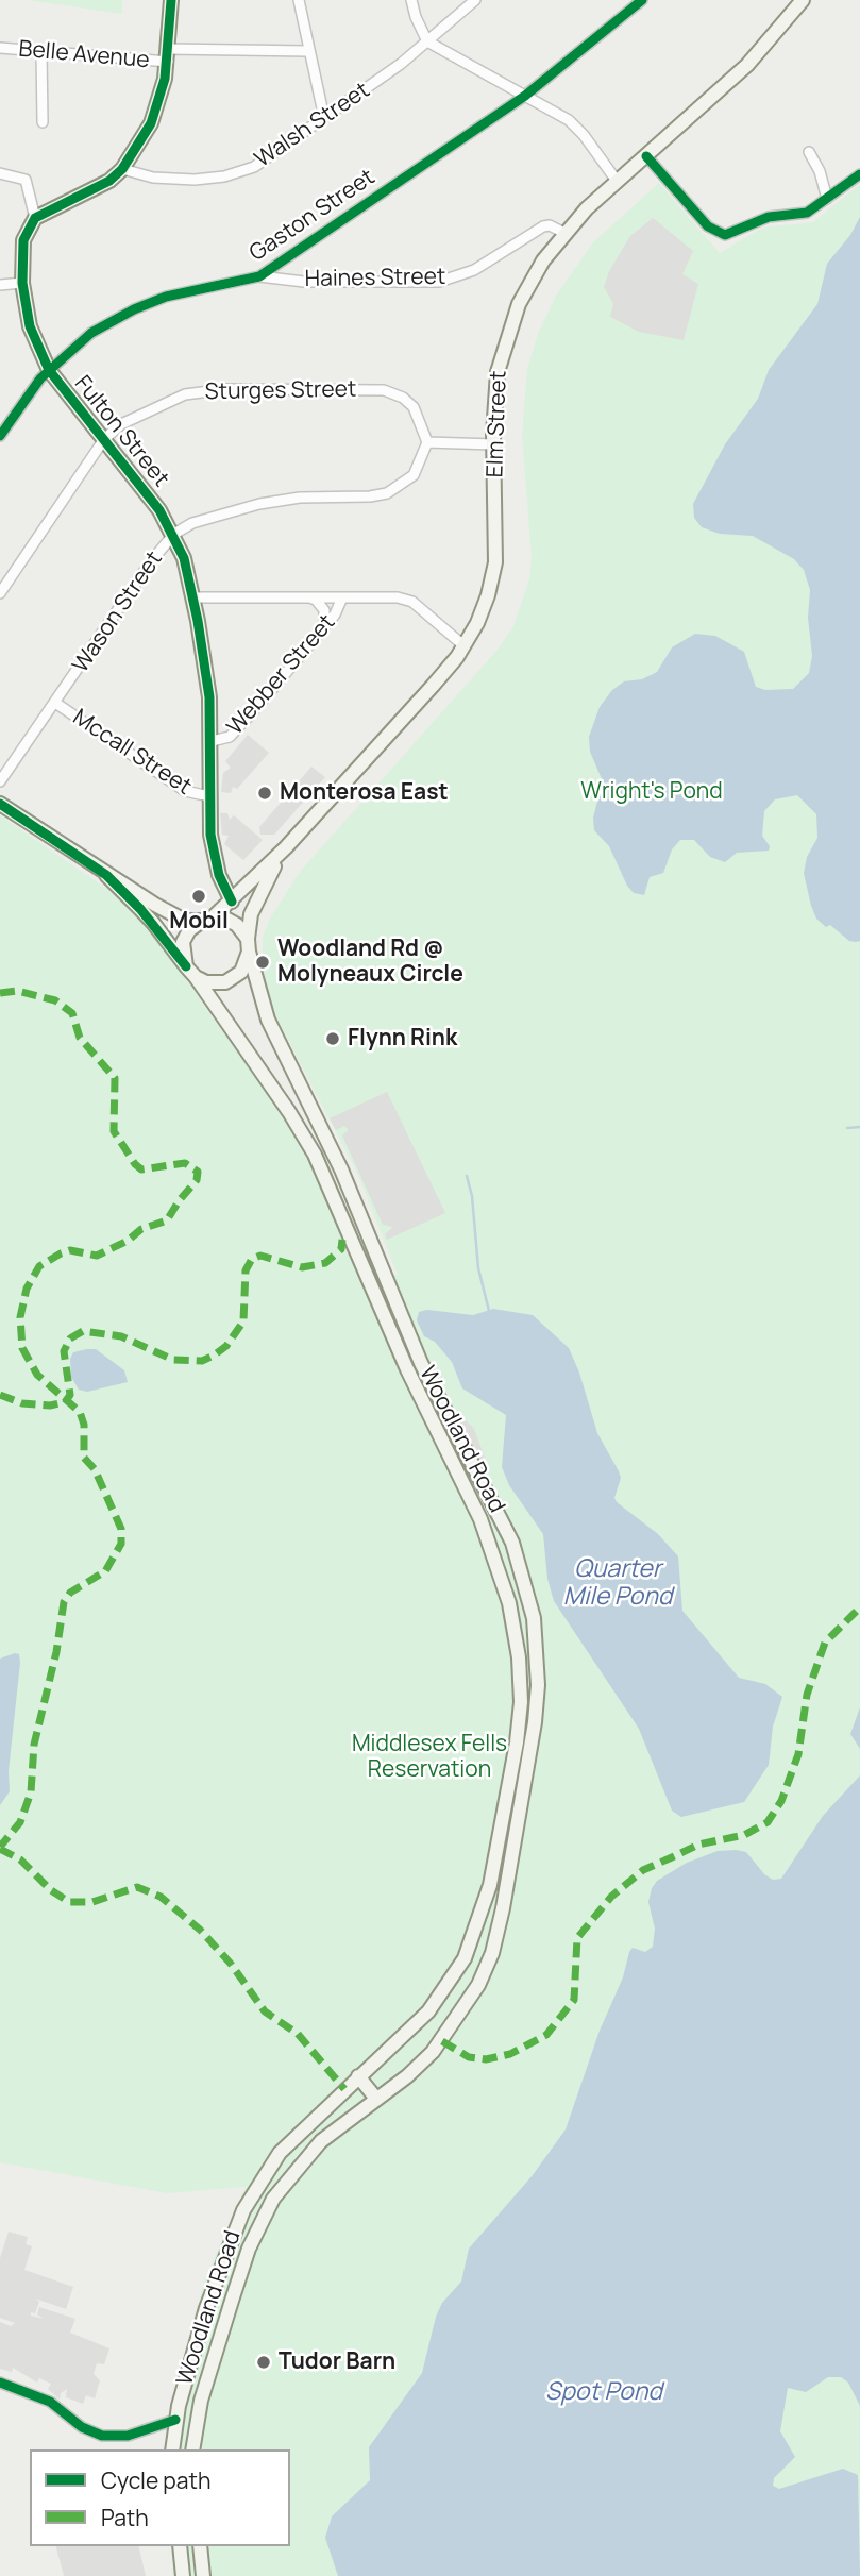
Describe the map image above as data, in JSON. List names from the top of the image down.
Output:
{
  "streets": {
    "main road": ["Elm Street", "Fulton Street", "Woodland Road"],
    "street": [
      "Belle Avenue",
      "Walsh Street",
      "Gaston Street",
      "Haines Street",
      "Sturges Street",
      "Wason Street",
      "Webber Street",
      "Mccall Street"
    ]
  },
  "crossings": [
    ["Gaston Street", "Haines Street"],
    ["Gaston Street", "Fulton Street"],
    ["Haines Street", "Elm Street"],
    ["Sturges Street", "Fulton Street"],
    ["Sturges Street", "Wason Street"],
    ["Elm Street", "Fulton Street"],
    ["Elm Street", "Woodland Road"],
    ["Fulton Street", "Wason Street"],
    ["Fulton Street", "Webber Street"],
    ["Fulton Street", "Mccall Street"],
    ["Wason Street", "Mccall Street"]
  ],
  "water": ["Quarter Mile Pond", "Spot Pond"],
  "parks": ["Wright's Pond", "Middlesex Fells Reservation"],
  "places": [
    "Monterosa East",
    "Mobil",
    "Woodland Rd @ Molyneaux Circle",
    "Flynn Rink",
    "Tudor Barn"
  ],
  "legend": ["Cycle path", "Path"]
}
